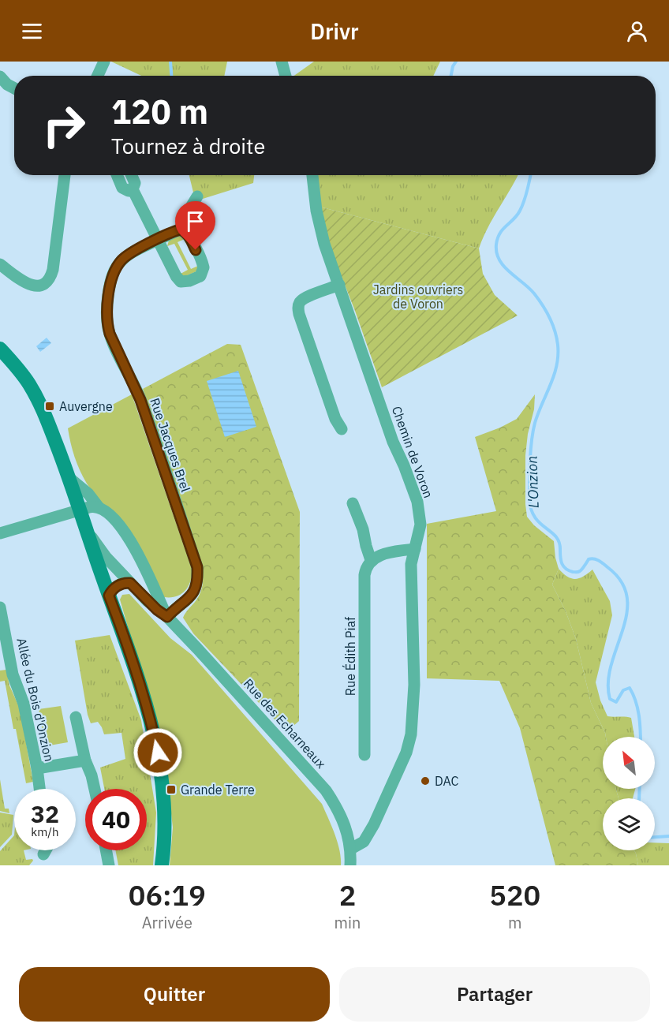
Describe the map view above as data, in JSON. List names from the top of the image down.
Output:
{
  "streets": {
    "street": [
      "Rue Jacques Brel",
      "Chemin de Voron",
      "Rue Édith Piaf",
      "Allée du Bois d'Onzion",
      "Rue des Echarneaux"
    ]
  },
  "crossings": [
    ["Rue Jacques Brel", "Rue des Echarneaux"],
    ["Chemin de Voron", "Rue des Echarneaux"]
  ],
  "water": ["L'Onzion"],
  "parks": ["Jardins ouvriers de Voron"],
  "places": {
    "transit": ["Auvergne", "Grande Terre"],
    "other": ["DAC"]
  },
  "north": "top left",
  "page": {
    "header": "Drivr",
    "turn": ["120 m", "Tournez à droite"],
    "speed": "32 km/h",
    "limit": "40",
    "eta": [
      "06:19",
      "Arrivée",
      "2",
      "min",
      "520",
      "m"
    ],
    "buttons": ["Quitter", "Partager"]
  }
}
